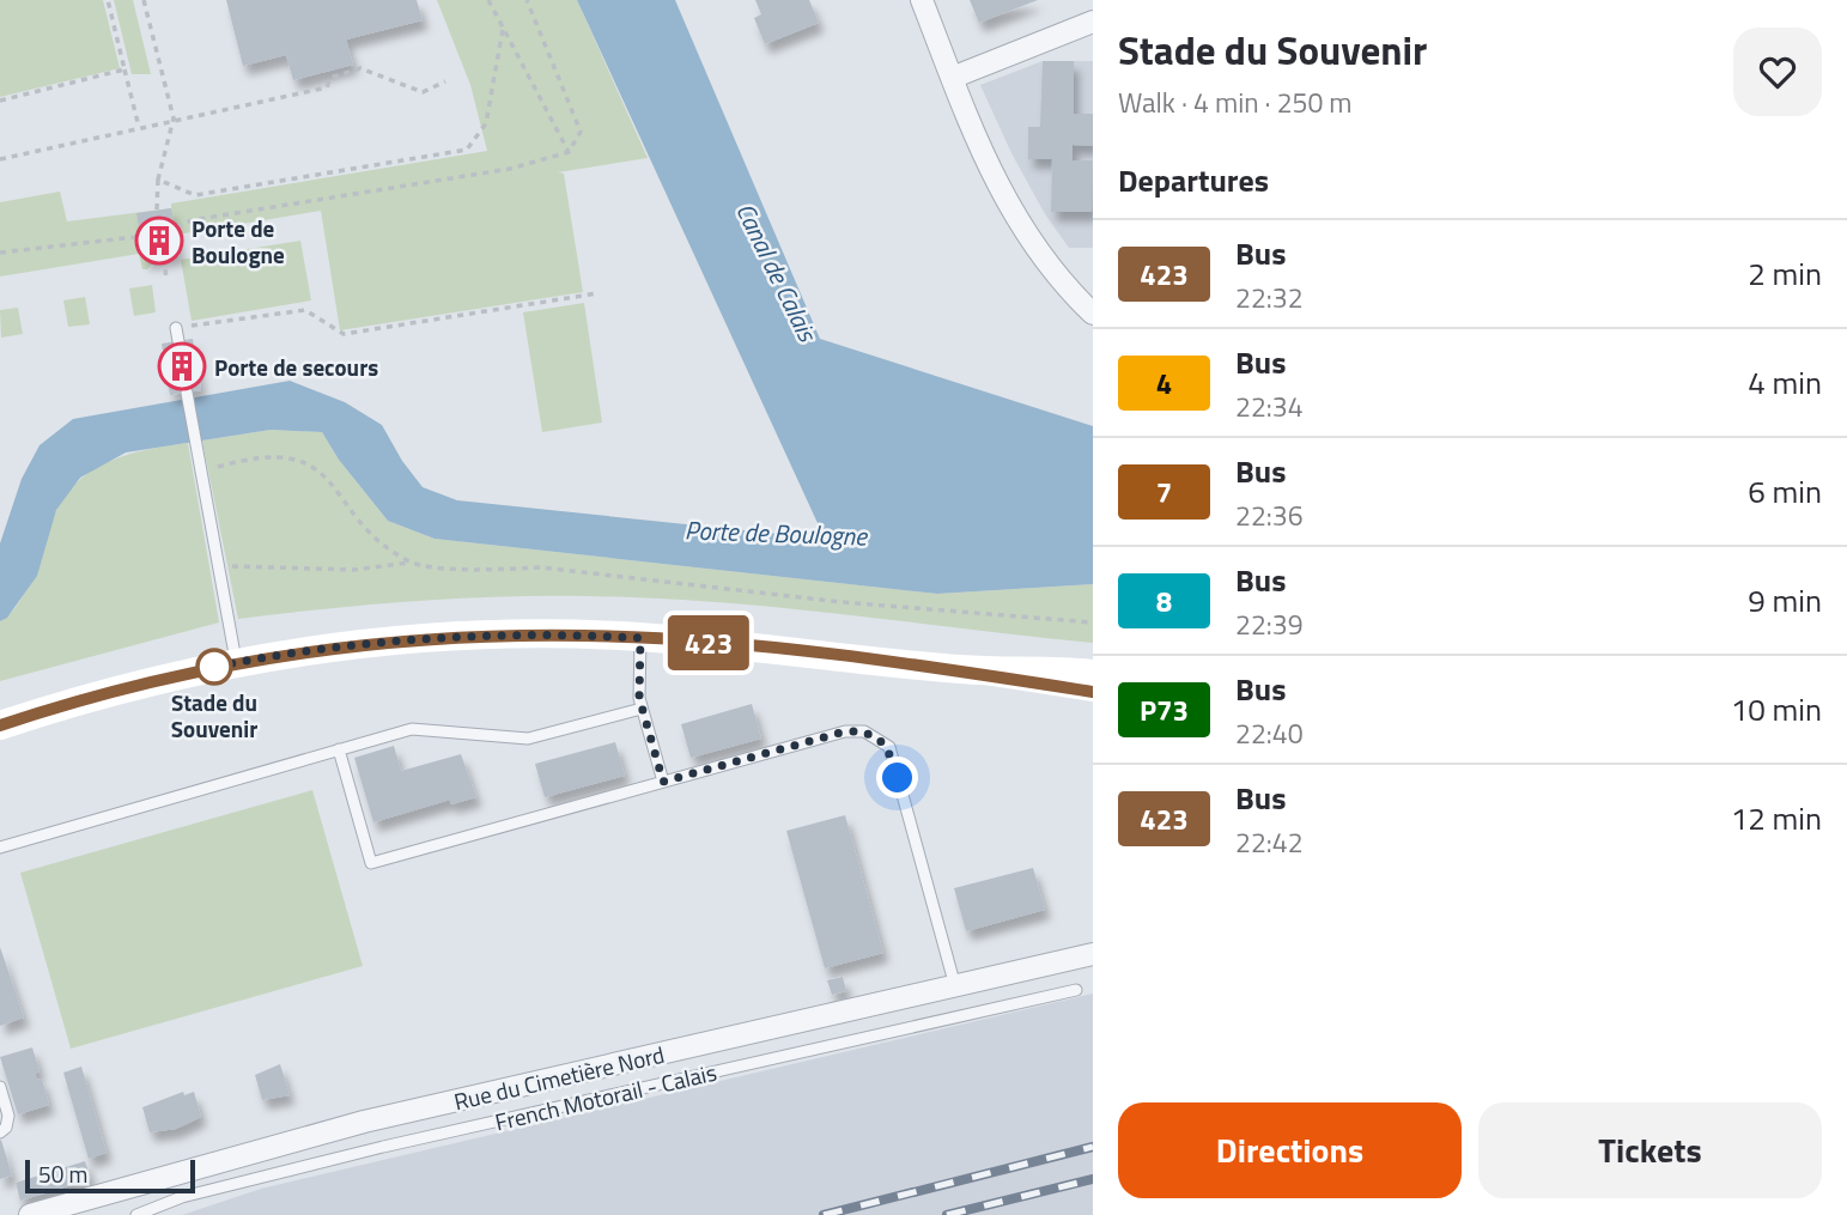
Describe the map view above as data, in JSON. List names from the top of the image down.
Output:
{
  "streets": {
    "street": ["Rue du Cimetière Nord"],
    "lane": ["French Motorail - Calais"]
  },
  "water": ["Canal de Calais", "Porte de Boulogne"],
  "places": {
    "building": ["Porte de Boulogne", "Porte de secours"],
    "other": ["Stade du Souvenir"]
  },
  "lines": ["bus line 423"],
  "scale_bar": "50 m",
  "page": {
    "on_map": "423",
    "heading": [
      ["Stade du Souvenir", "Walk · 4 min · 250 m"],
      "Departures"
    ],
    "list": [
      {
        "mark": "423",
        "name": "Bus",
        "note": "22:32",
        "value": "2 min"
      },
      {
        "mark": "4",
        "name": "Bus",
        "note": "22:34",
        "value": "4 min"
      },
      {
        "mark": "7",
        "name": "Bus",
        "note": "22:36",
        "value": "6 min"
      },
      {
        "mark": "8",
        "name": "Bus",
        "note": "22:39",
        "value": "9 min"
      },
      {
        "mark": "P73",
        "name": "Bus",
        "note": "22:40",
        "value": "10 min"
      },
      {
        "mark": "423",
        "name": "Bus",
        "note": "22:42",
        "value": "12 min"
      }
    ],
    "buttons": ["Directions", "Tickets"],
    "scale": "50 m"
  }
}
